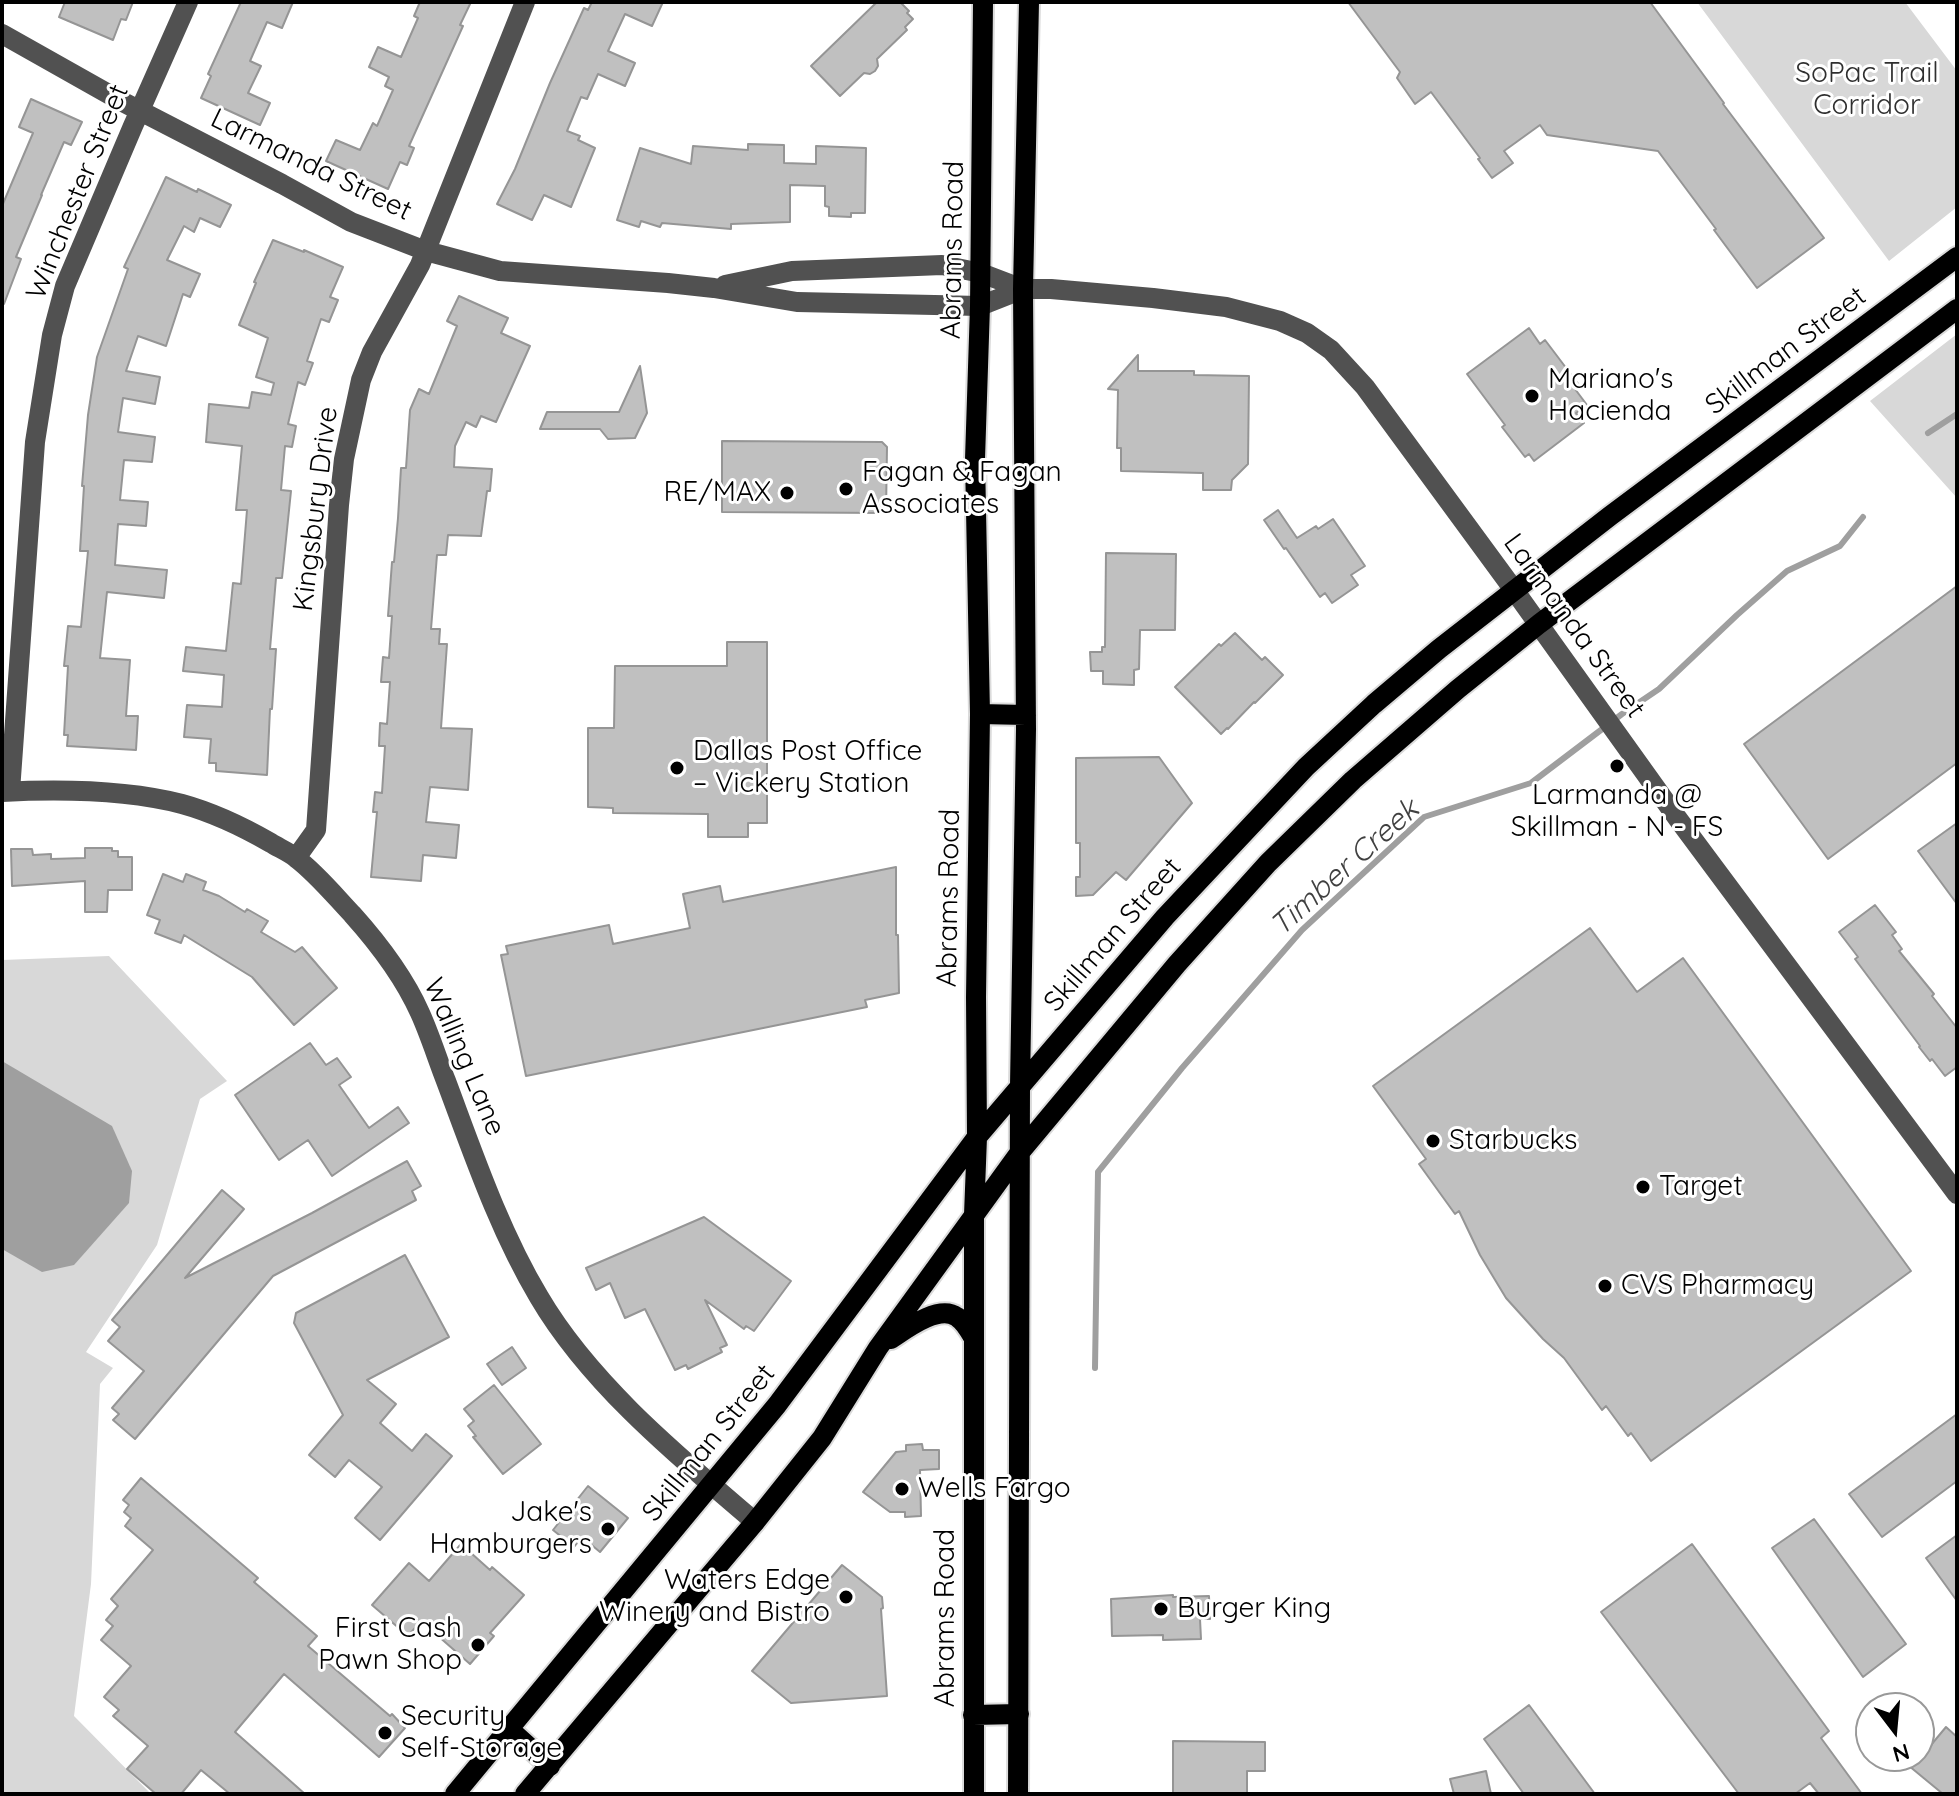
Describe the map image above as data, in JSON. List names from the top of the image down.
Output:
{
  "streets": {
    "main road": ["Abrams Road", "Skillman Street"],
    "street": [
      "Larmanda Street",
      "Winchester Street",
      "Kingsbury Drive",
      "Walling Lane"
    ]
  },
  "crossings": [
    ["Larmanda Street", "Winchester Street"],
    ["Larmanda Street", "Abrams Road"],
    ["Larmanda Street", "Skillman Street"],
    ["Larmanda Street", "Kingsbury Drive"],
    ["Winchester Street", "Walling Lane"],
    ["Abrams Road", "Skillman Street"],
    ["Skillman Street", "Walling Lane"],
    ["Kingsbury Drive", "Walling Lane"]
  ],
  "water": ["Timber Creek"],
  "parks": ["SoPac Trail Corridor"],
  "places": [
    "Mariano's Hacienda",
    "Fagan & Fagan Associates",
    "RE/MAX",
    "Larmanda @ Skillman - N - FS",
    "Dallas Post Office – Vickery Station",
    "Starbucks",
    "Target",
    "CVS Pharmacy",
    "Wells Fargo",
    "Jake's Hamburgers",
    "Waters Edge Winery and Bistro",
    "Burger King",
    "First Cash Pawn Shop",
    "Security Self-Storage"
  ],
  "north": "bottom"
}
